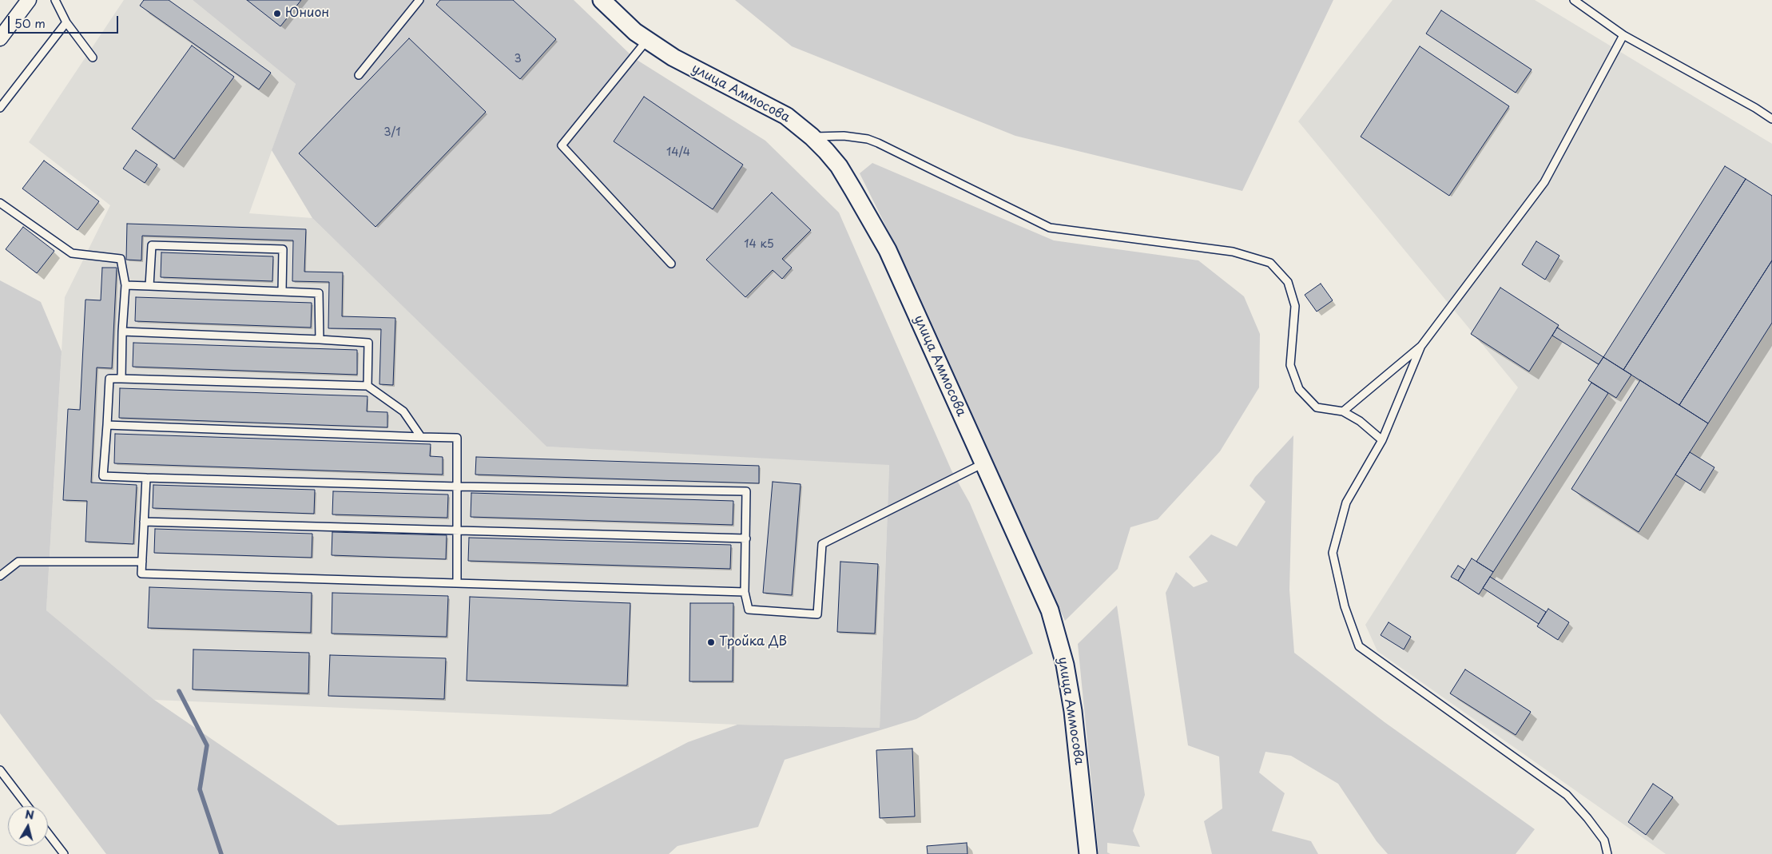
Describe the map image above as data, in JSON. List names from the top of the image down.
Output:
{
  "streets": {
    "street": ["улица Аммосова"]
  },
  "places": ["Юнион", "Тройка ДВ"],
  "house_numbers": [
    "3",
    "3/1",
    "14/4",
    "14 к5"
  ],
  "scale_bar": "50 m",
  "north": "top"
}
